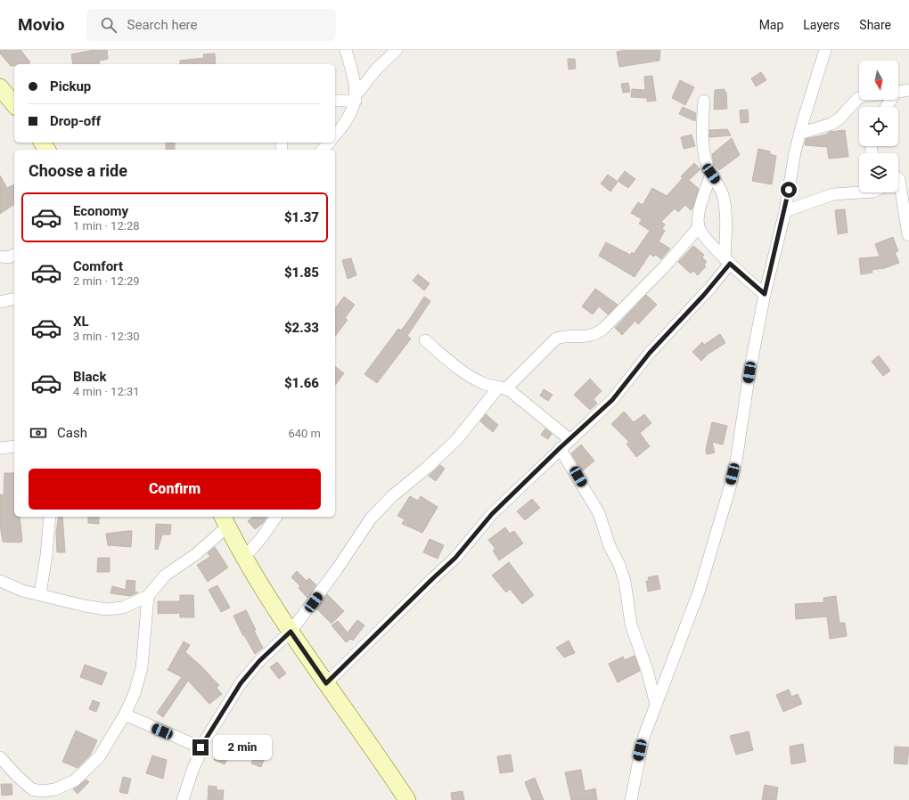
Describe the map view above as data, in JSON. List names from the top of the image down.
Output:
{
  "north": "bottom",
  "page": {
    "header": "Movio",
    "search": "Search here",
    "nav": ["Map", "Layers", "Share"],
    "banner": ["Pickup", "Drop-off"],
    "heading": "Choose a ride",
    "list": [
      {
        "name": "Economy",
        "note": "1 min · 12:28",
        "value": "$1.37"
      },
      {
        "name": "Comfort",
        "note": "2 min · 12:29",
        "value": "$1.85"
      },
      {
        "name": "XL",
        "note": "3 min · 12:30",
        "value": "$2.33"
      },
      {
        "name": "Black",
        "note": "4 min · 12:31",
        "value": "$1.66"
      }
    ],
    "pay": ["Cash", "640 m"],
    "buttons": "Confirm",
    "bubble": "2 min"
  }
}
